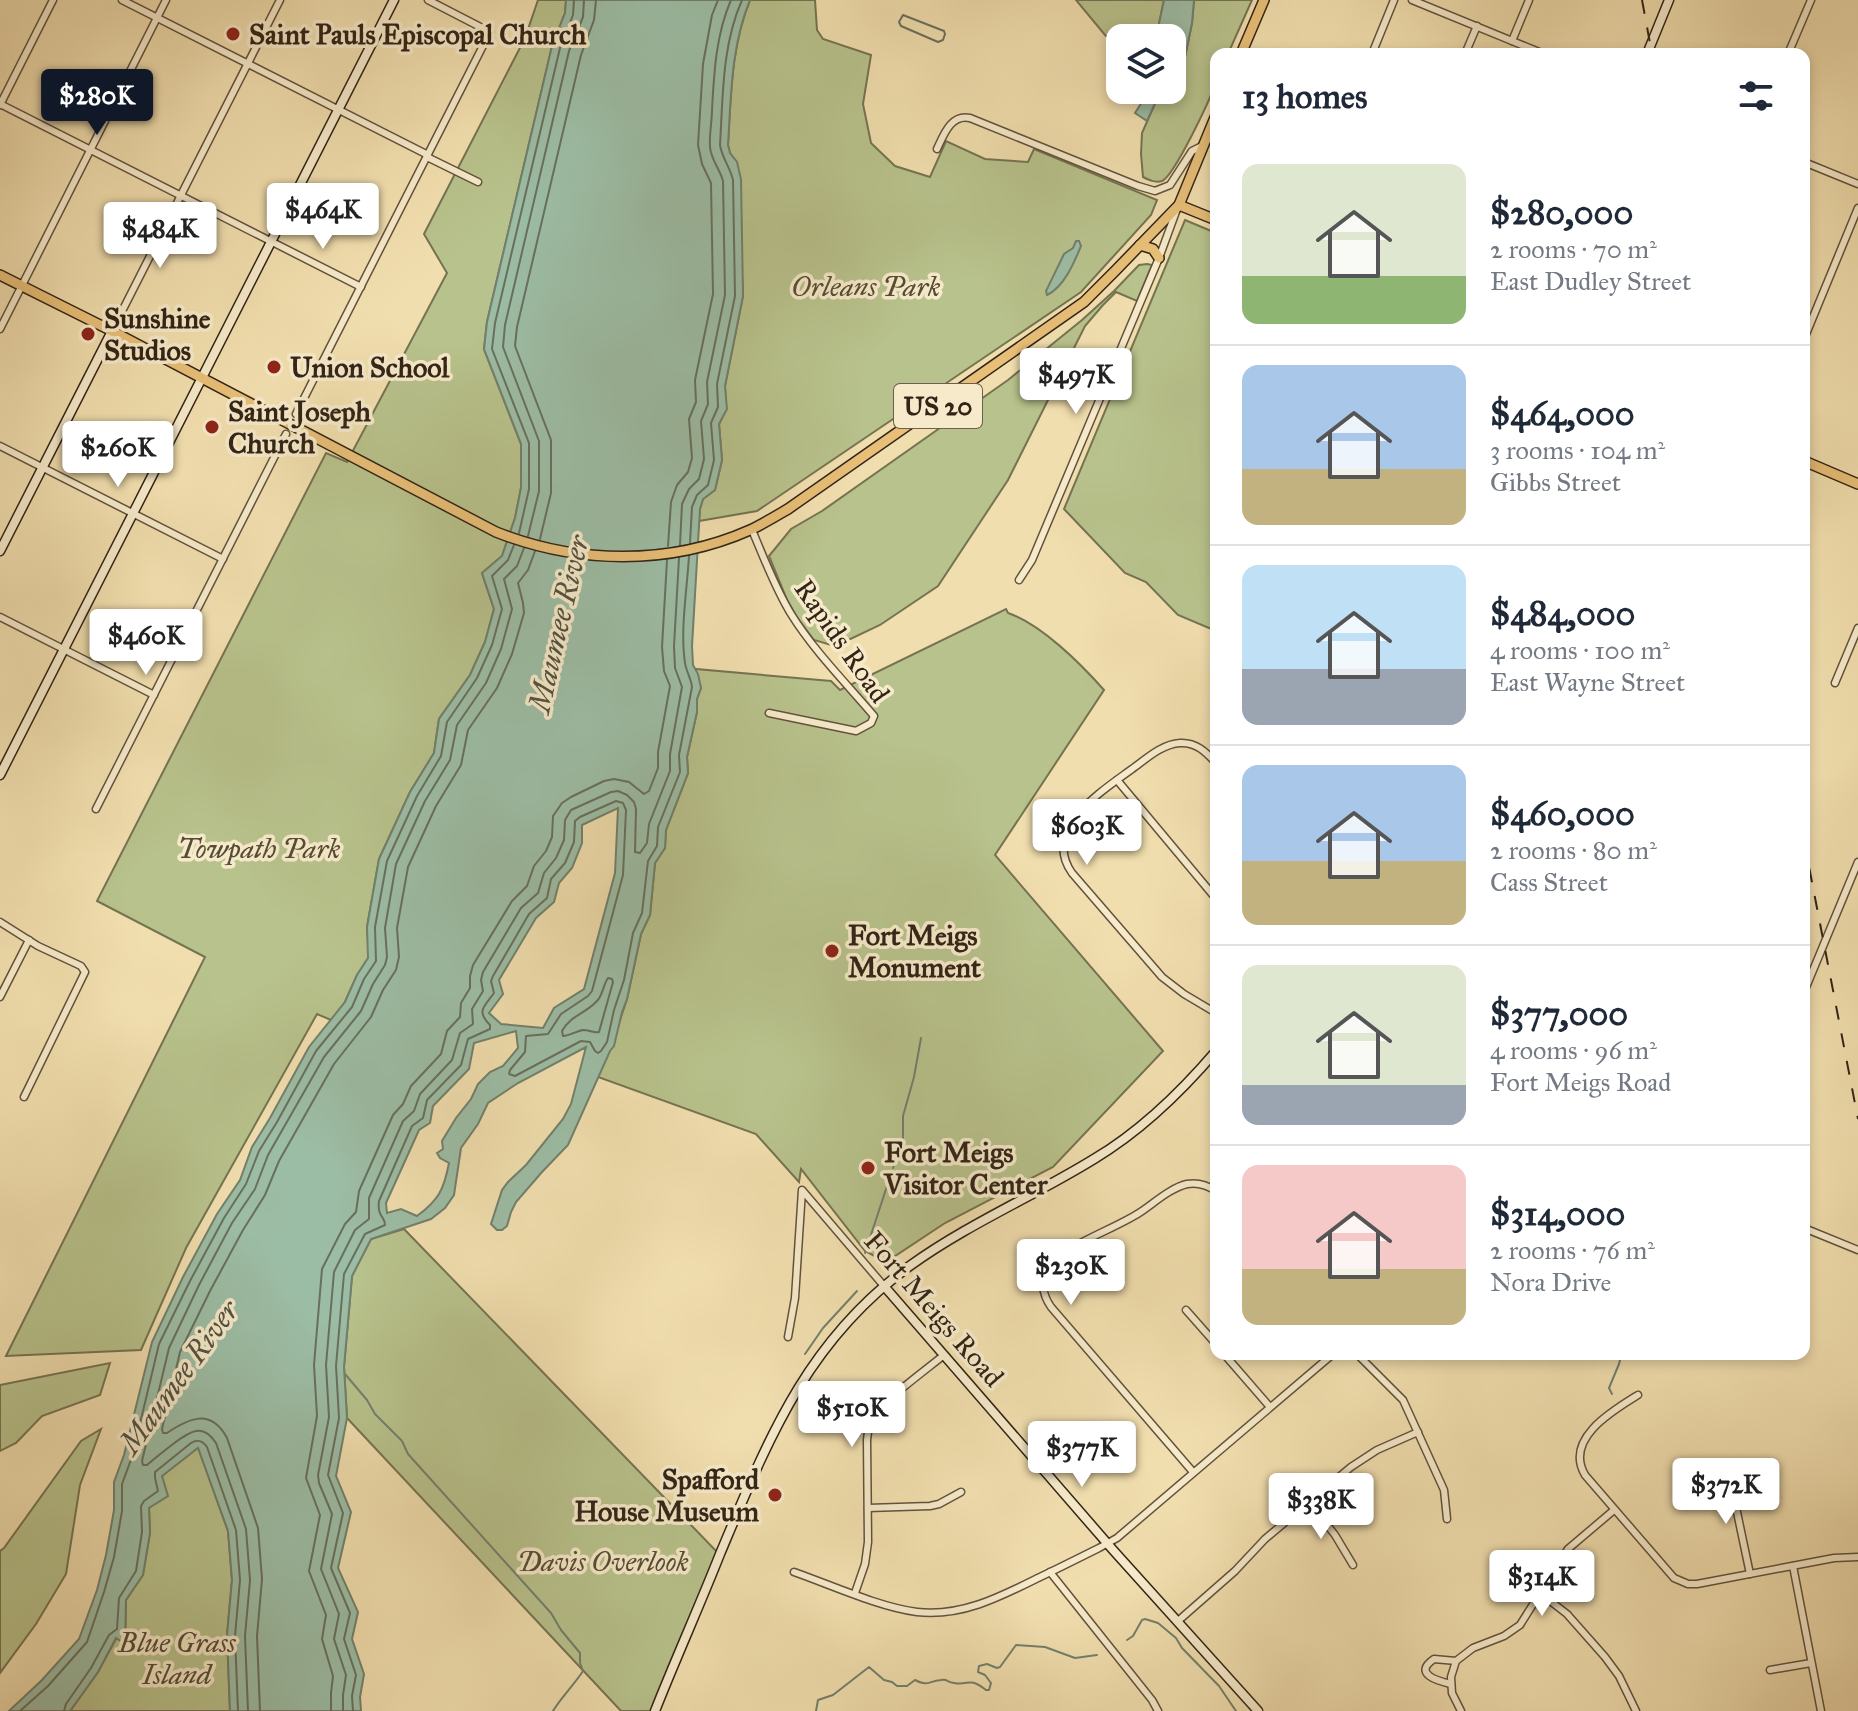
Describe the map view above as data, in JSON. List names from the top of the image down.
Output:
{
  "streets": {
    "main road": ["US 20"],
    "street": ["Rapids Road", "Fort Meigs Road"]
  },
  "crossings": [
    ["US 20", "Rapids Road"]
  ],
  "water": ["Maumee River"],
  "parks": [
    "Orleans Park",
    "Towpath Park",
    "Davis Overlook",
    "Blue Grass Island"
  ],
  "places": [
    "Saint Pauls Episcopal Church",
    "Sunshine Studios",
    "Union School",
    "Saint Joseph Church",
    "Fort Meigs Monument",
    "Fort Meigs Visitor Center",
    "Spafford House Museum"
  ],
  "page": {
    "heading": "13 homes",
    "price": [
      "$280K",
      "$464K",
      "$484K",
      "$497K",
      "$260K",
      "$460K",
      "$603K",
      "$230K",
      "$510K",
      "$377K",
      "$372K",
      "$338K",
      "$314K"
    ],
    "list": [
      {
        "name": "$280,000",
        "note": "2 rooms · 70 m² · East Dudley Street"
      },
      {
        "name": "$464,000",
        "note": "3 rooms · 104 m² · Gibbs Street"
      },
      {
        "name": "$484,000",
        "note": "4 rooms · 100 m² · East Wayne Street"
      },
      {
        "name": "$460,000",
        "note": "2 rooms · 80 m² · Cass Street"
      },
      {
        "name": "$377,000",
        "note": "4 rooms · 96 m² · Fort Meigs Road"
      },
      {
        "name": "$314,000",
        "note": "2 rooms · 76 m² · Nora Drive"
      }
    ]
  }
}
